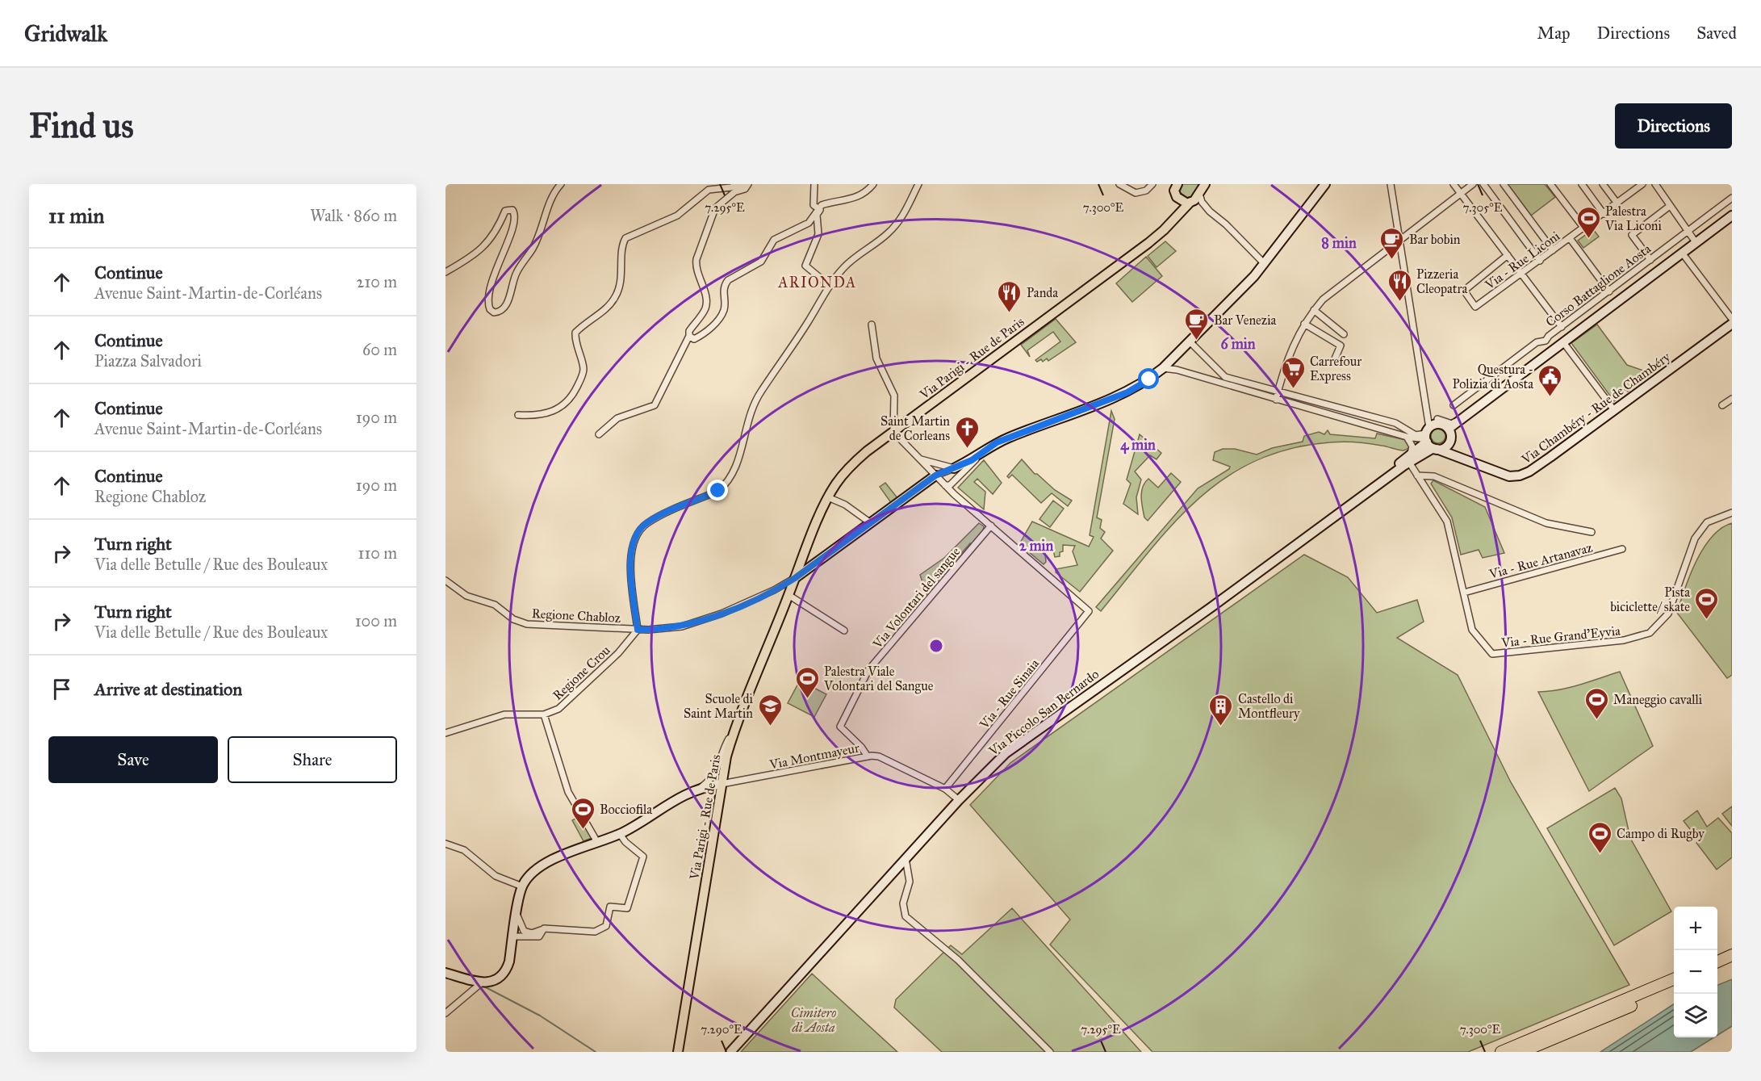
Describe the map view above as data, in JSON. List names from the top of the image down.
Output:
{
  "streets": {
    "main road": ["Via Parigi - Rue de Paris"],
    "street": [
      "Via - Rue Liconi",
      "Corso Battaglione Aosta",
      "Via Chambéry - Rue de Chambéry",
      "Via - Rue Artanavaz",
      "Via Volontari del sangue",
      "Regione Chabloz",
      "Via - Rue Grand'Eyvia",
      "Regione Crou",
      "Via - Rue Sinaia",
      "Via Piccolo San Bernardo",
      "Via Montmayeur"
    ]
  },
  "crossings": [
    ["Corso Battaglione Aosta", "Via Chambéry - Rue de Chambéry"],
    ["Corso Battaglione Aosta", "Via Piccolo San Bernardo"],
    ["Via Parigi - Rue de Paris", "Regione Chabloz"],
    ["Via Parigi - Rue de Paris", "Via Montmayeur"],
    ["Via Chambéry - Rue de Chambéry", "Via Piccolo San Bernardo"],
    ["Via - Rue Artanavaz", "Via - Rue Grand'Eyvia"],
    ["Via Volontari del sangue", "Via - Rue Sinaia"],
    ["Via Volontari del sangue", "Via Montmayeur"],
    ["Regione Chabloz", "Regione Crou"],
    ["Via - Rue Grand'Eyvia", "Via Piccolo San Bernardo"],
    ["Via - Rue Sinaia", "Via Montmayeur"],
    ["Via Piccolo San Bernardo", "Via Montmayeur"]
  ],
  "districts": ["ARIONDA"],
  "parks": ["Cimitero di Aosta"],
  "places": {
    "sports": [
      "Palestra Via Liconi",
      "Pista biciclette/ skate",
      "Palestra Viale Volontari del Sangue",
      "Maneggio cavalli",
      "Bocciofila",
      "Campo di Rugby"
    ],
    "cafe": ["Bar bobin", "Bar Venezia"],
    "restaurant": ["Pizzeria Cleopatra", "Panda"],
    "supermarket": ["Carrefour Express"],
    "public building": ["Questura - Polizia di Aosta"],
    "church": ["Saint Martin de Corleans"],
    "school or university": ["Scuole di Saint Martin"],
    "building": ["Castello di Montfleury"]
  },
  "page": {
    "header": "Gridwalk",
    "nav": ["Map", "Directions", "Saved"],
    "buttons": [
      "Directions",
      ["Save", "Share"]
    ],
    "title": "Find us",
    "heading": ["11 min", "Walk · 860 m"],
    "list": [
      ["Continue", "Avenue Saint-Martin-de-Corléans", "210 m"],
      ["Continue", "Piazza Salvadori", "60 m"],
      ["Continue", "Avenue Saint-Martin-de-Corléans", "190 m"],
      ["Continue", "Regione Chabloz", "190 m"],
      ["Turn right", "Via delle Betulle / Rue des Bouleaux", "110 m"],
      ["Turn right", "Via delle Betulle / Rue des Bouleaux", "100 m"],
      "Arrive at destination"
    ],
    "map_buttons": ["+", "−"]
  },
  "coordinates": [
    "7.295°E",
    "7.300°E",
    "7.305°E",
    "7.290°E"
  ],
  "rings": [
    "8 min",
    "6 min",
    "4 min",
    "2 min"
  ]
}
